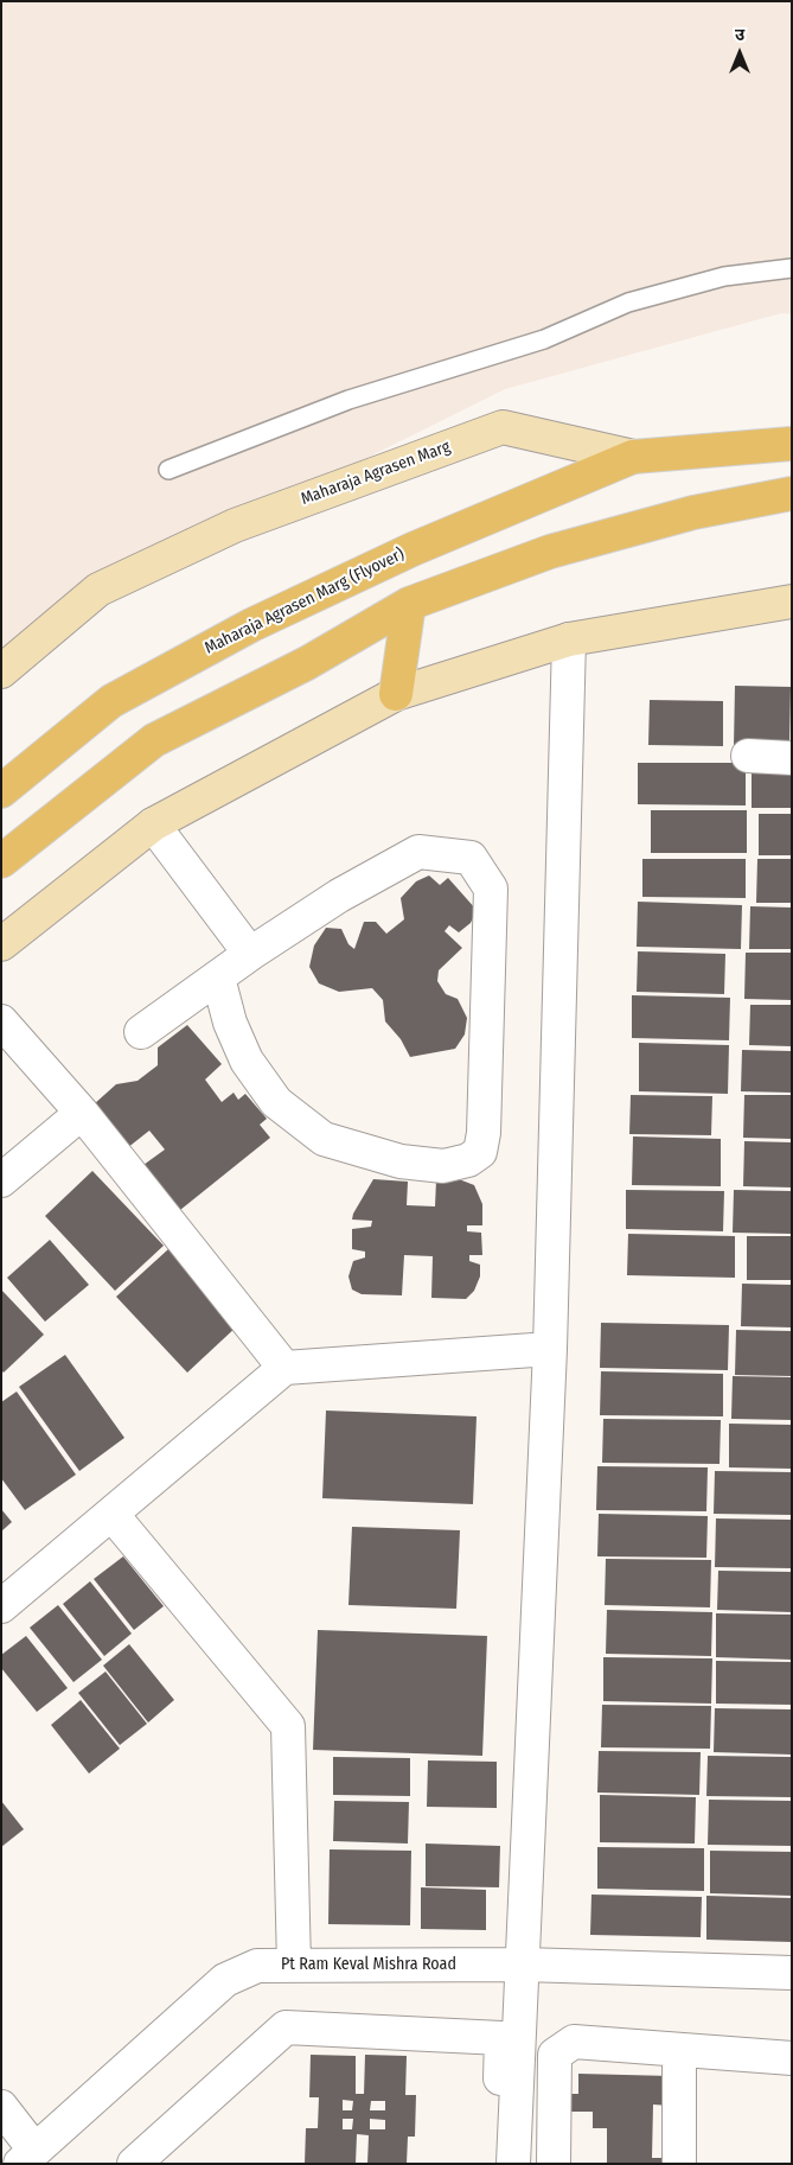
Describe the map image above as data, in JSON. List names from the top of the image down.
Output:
{
  "streets": {
    "main road": ["Maharaja Agrasen Marg", "Maharaja Agrasen Marg (Flyover)"],
    "street": ["Pt Ram Keval Mishra Road"]
  },
  "crossings": [
    ["Maharaja Agrasen Marg", "Maharaja Agrasen Marg (Flyover)"]
  ],
  "north": "top"
}
